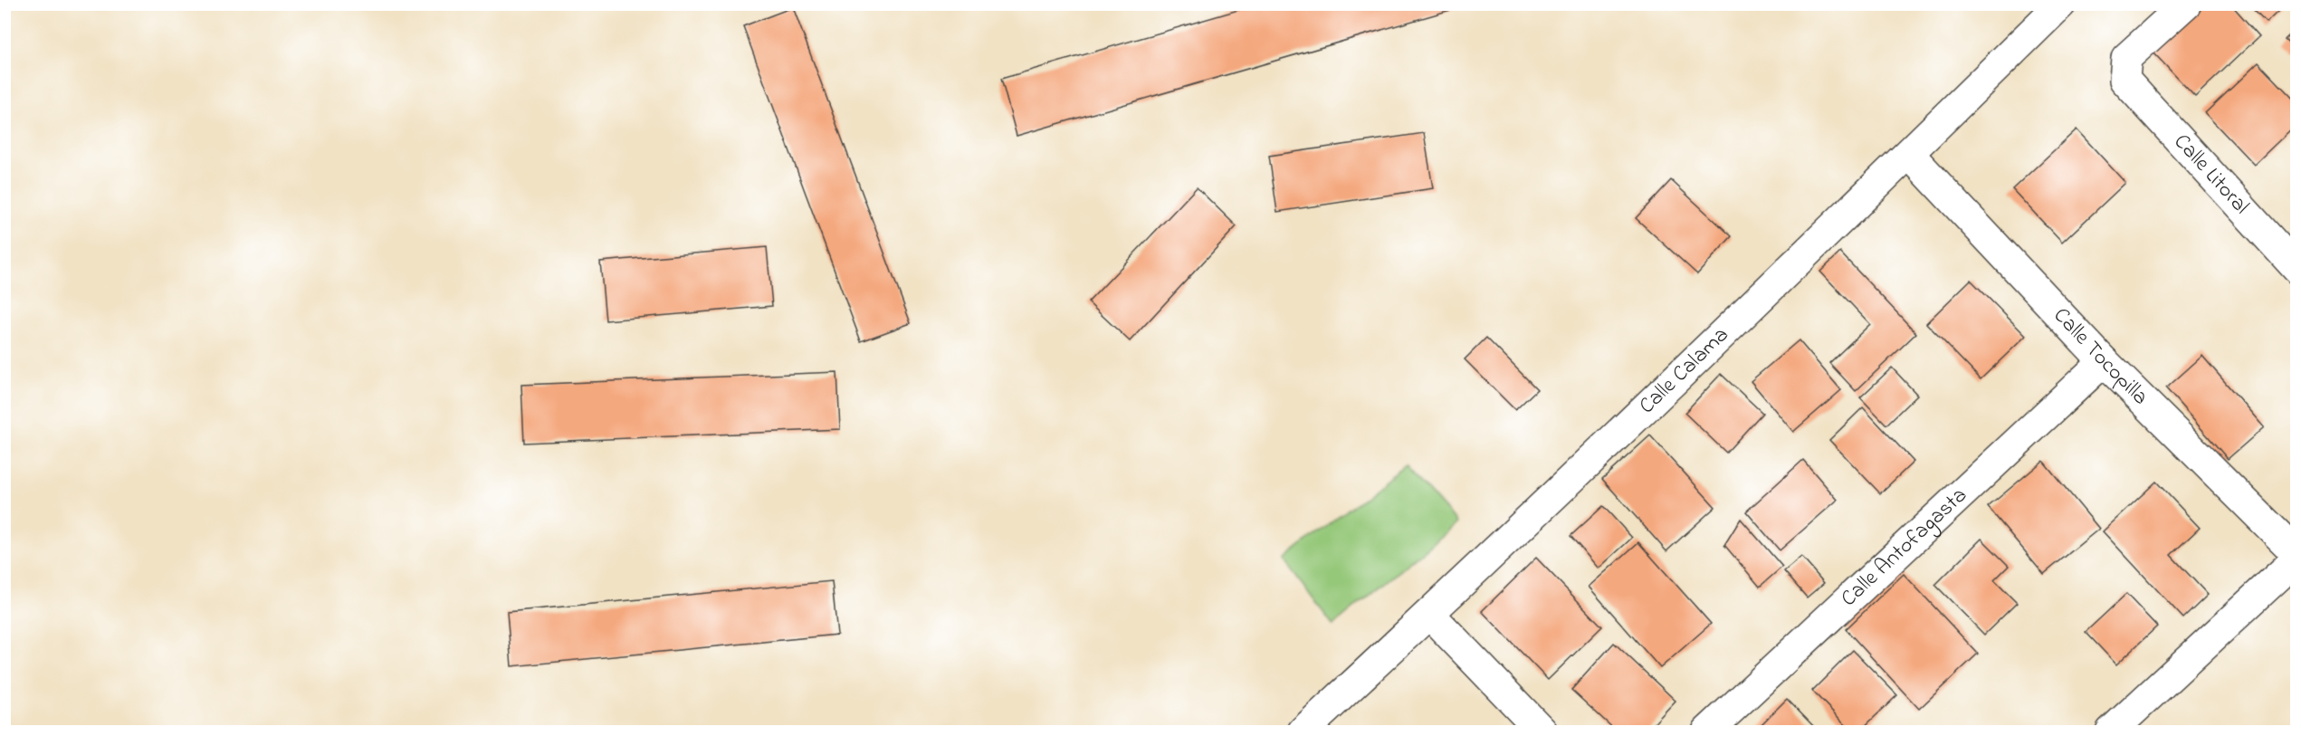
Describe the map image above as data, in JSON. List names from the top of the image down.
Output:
{
  "streets": {
    "street": [
      "Calle Litoral",
      "Calle Tocopilla",
      "Calle Calama",
      "Calle Antofagasta"
    ]
  },
  "crossings": [
    ["Calle Tocopilla", "Calle Calama"],
    ["Calle Tocopilla", "Calle Antofagasta"]
  ]
}
